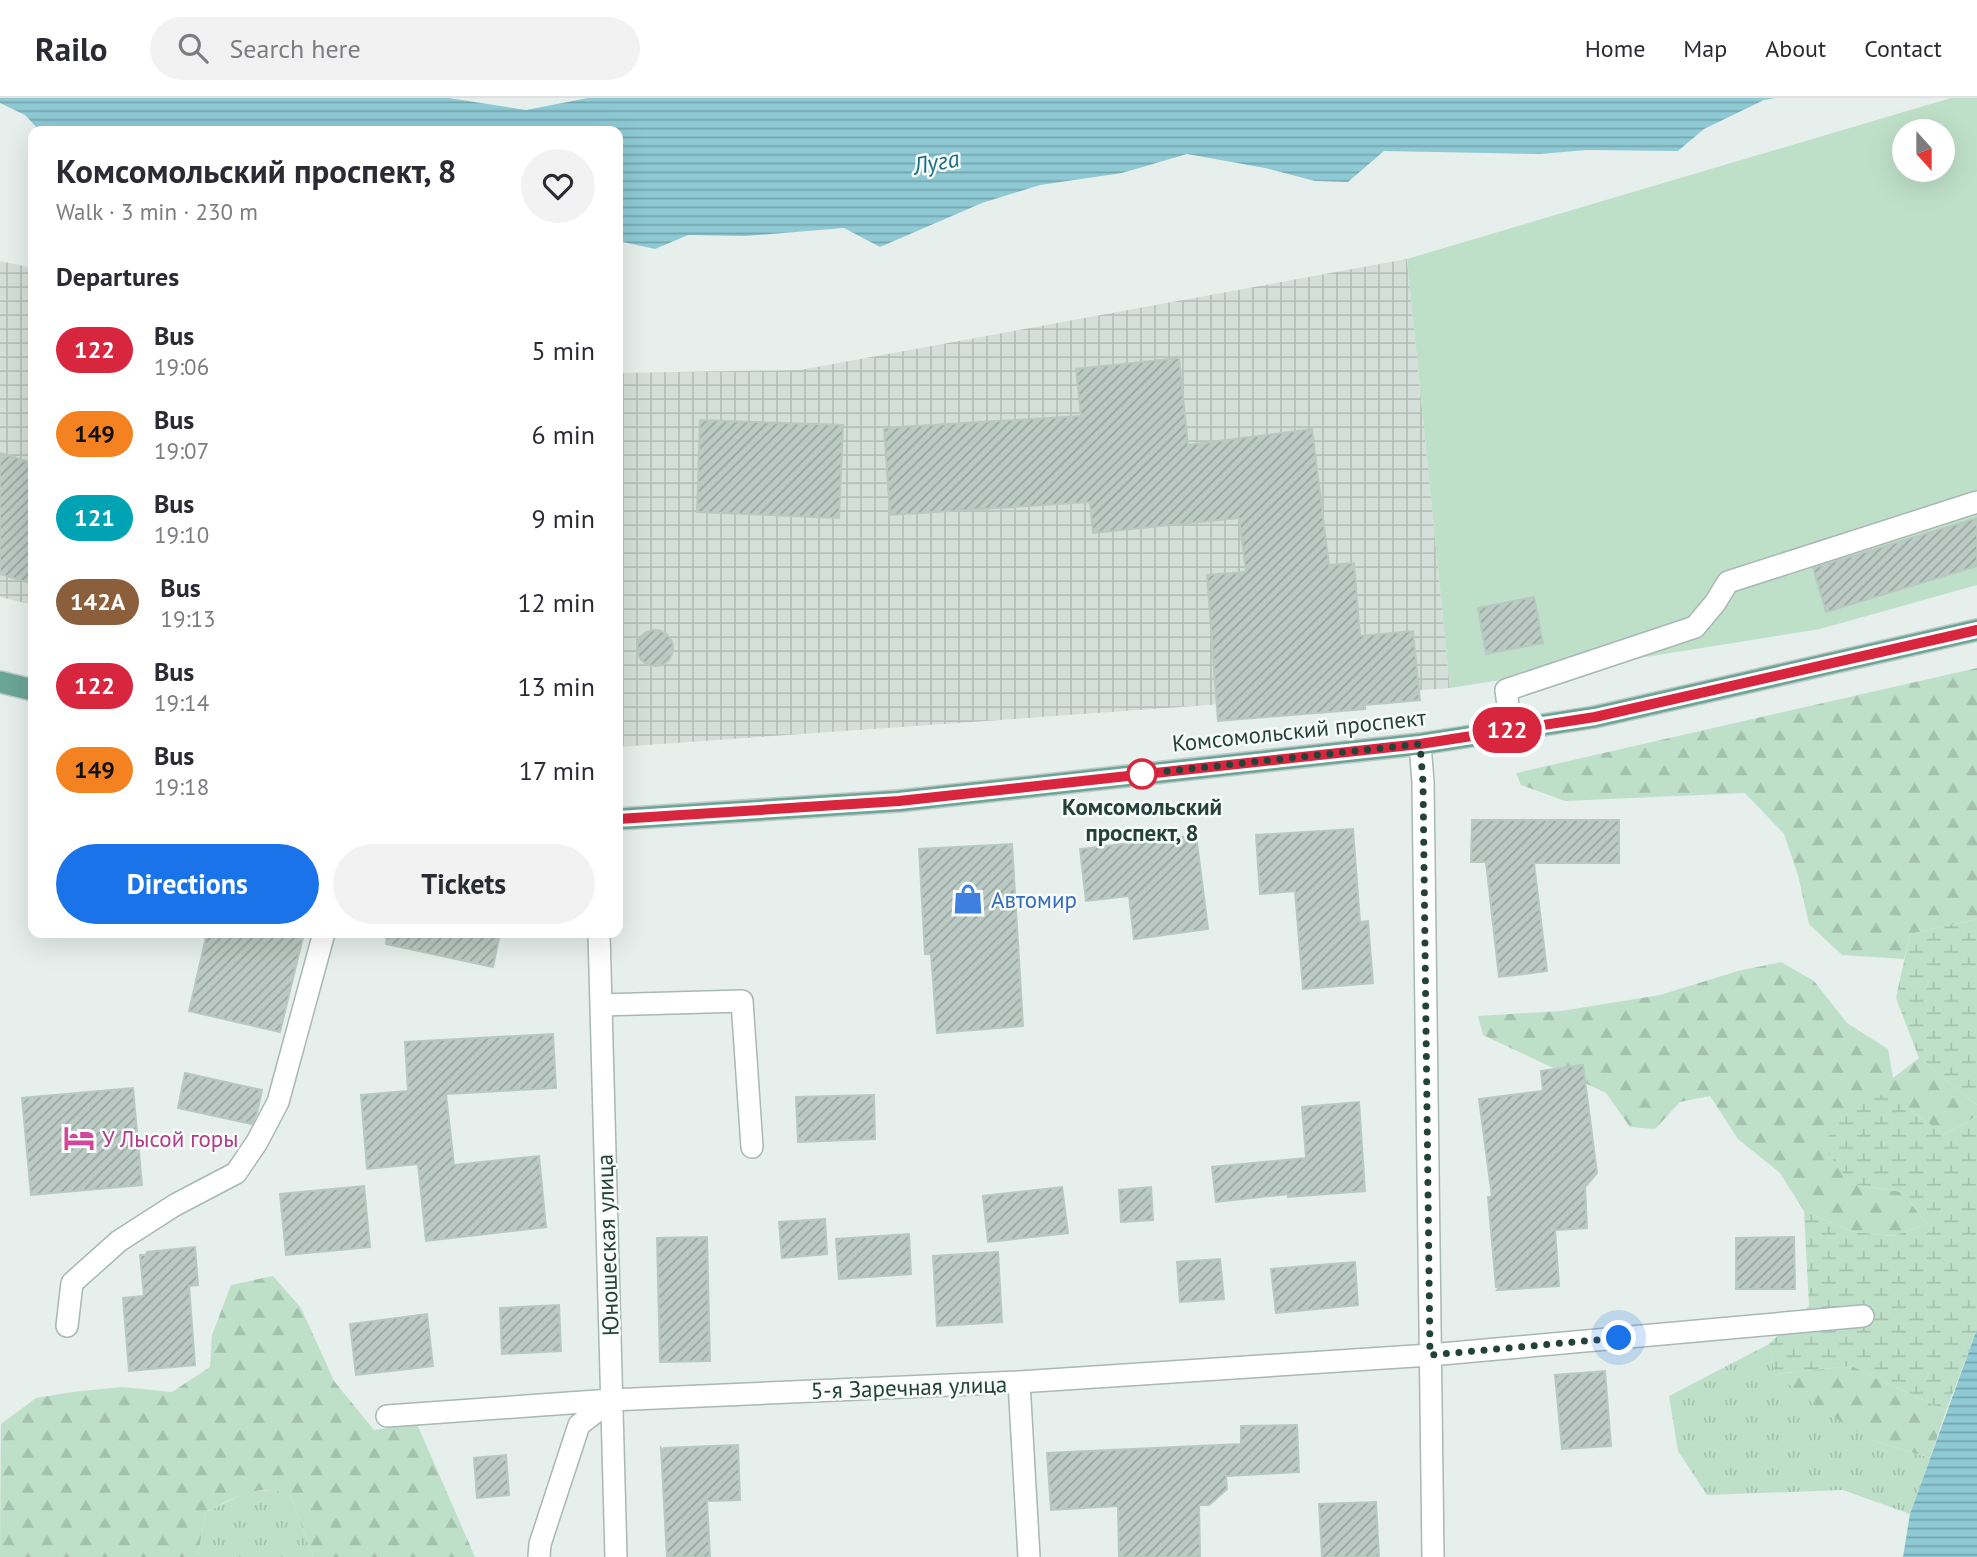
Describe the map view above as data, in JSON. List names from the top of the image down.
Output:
{
  "streets": {
    "main road": ["Комсомольский проспект"],
    "street": ["Юношеская улица", "5-я Заречная улица"]
  },
  "crossings": [
    ["Юношеская улица", "5-я Заречная улица"]
  ],
  "water": ["Луга"],
  "places": {
    "other": ["Комсомольский проспект, 8"],
    "shop": ["Автомир"],
    "hotel": ["У Лысой горы"]
  },
  "lines": ["bus line 122"],
  "north": "bottom",
  "page": {
    "header": "Railo",
    "search": "Search here",
    "nav": [
      "Home",
      "Map",
      "About",
      "Contact"
    ],
    "on_map": "122",
    "heading": [
      ["Комсомольский проспект, 8", "Walk · 3 min · 230 m"],
      "Departures"
    ],
    "list": [
      {
        "mark": "122",
        "name": "Bus",
        "note": "19:06",
        "value": "5 min"
      },
      {
        "mark": "149",
        "name": "Bus",
        "note": "19:07",
        "value": "6 min"
      },
      {
        "mark": "121",
        "name": "Bus",
        "note": "19:10",
        "value": "9 min"
      },
      {
        "mark": "142А",
        "name": "Bus",
        "note": "19:13",
        "value": "12 min"
      },
      {
        "mark": "122",
        "name": "Bus",
        "note": "19:14",
        "value": "13 min"
      },
      {
        "mark": "149",
        "name": "Bus",
        "note": "19:18",
        "value": "17 min"
      }
    ],
    "buttons": ["Directions", "Tickets"]
  }
}
